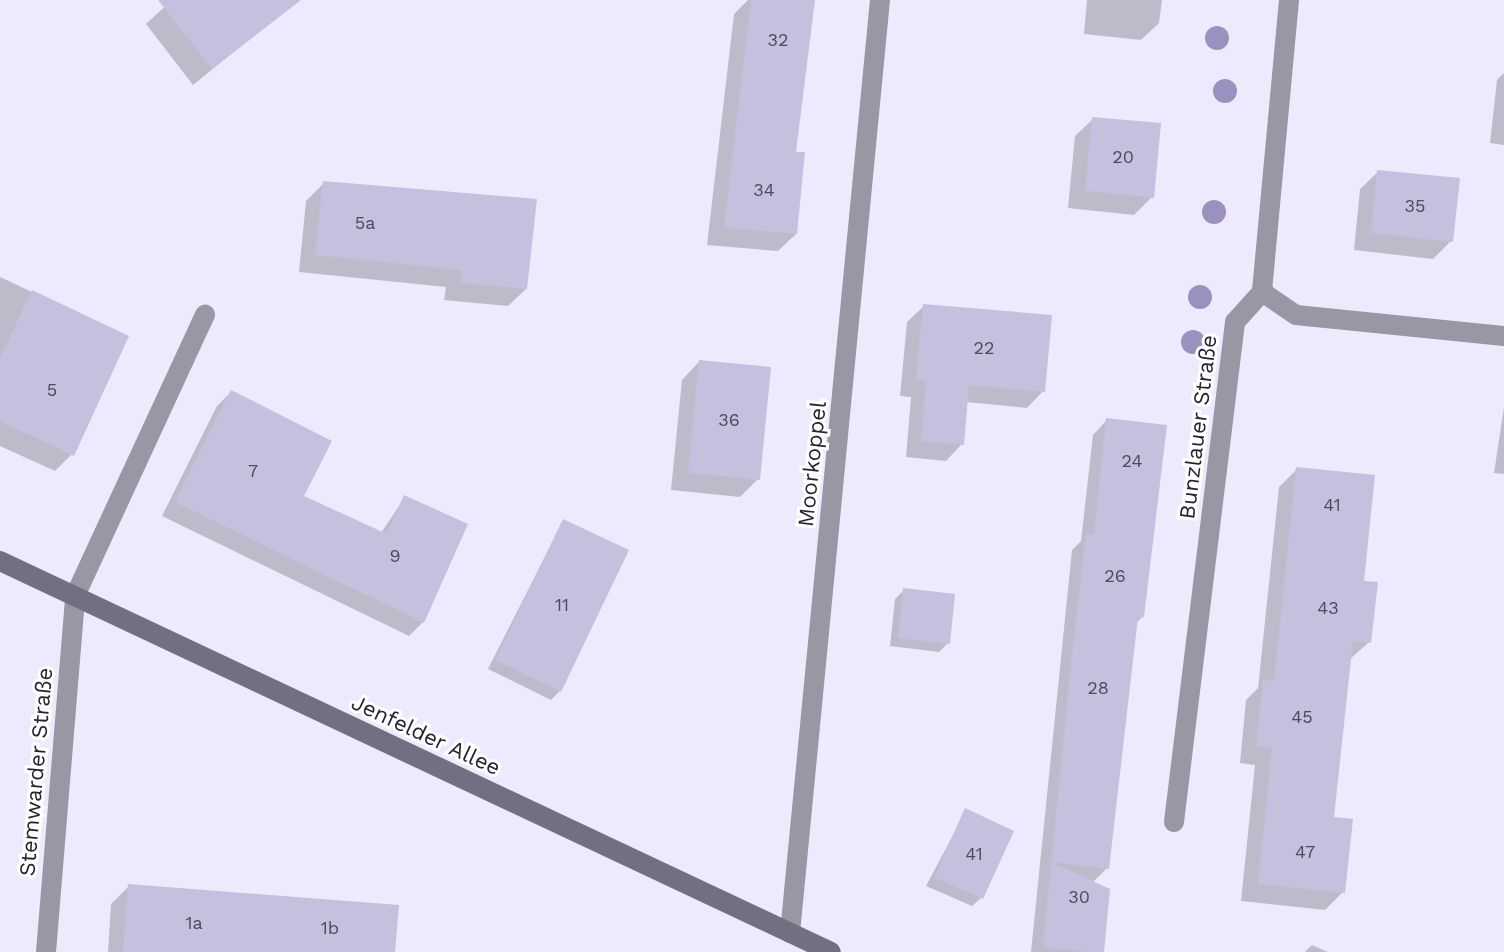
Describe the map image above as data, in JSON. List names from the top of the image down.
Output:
{
  "streets": {
    "main road": ["Jenfelder Allee"],
    "street": ["Bunzlauer Straße", "Moorkoppel", "Stemwarder Straße"]
  },
  "crossings": [
    ["Moorkoppel", "Jenfelder Allee"],
    ["Jenfelder Allee", "Stemwarder Straße"]
  ],
  "house_numbers": [
    "32",
    "20",
    "34",
    "35",
    "5a",
    "22",
    "5",
    "36",
    "24",
    "7",
    "41",
    "9",
    "26",
    "11",
    "43",
    "28",
    "45",
    "47",
    "41",
    "30",
    "1a",
    "1b"
  ]
}
